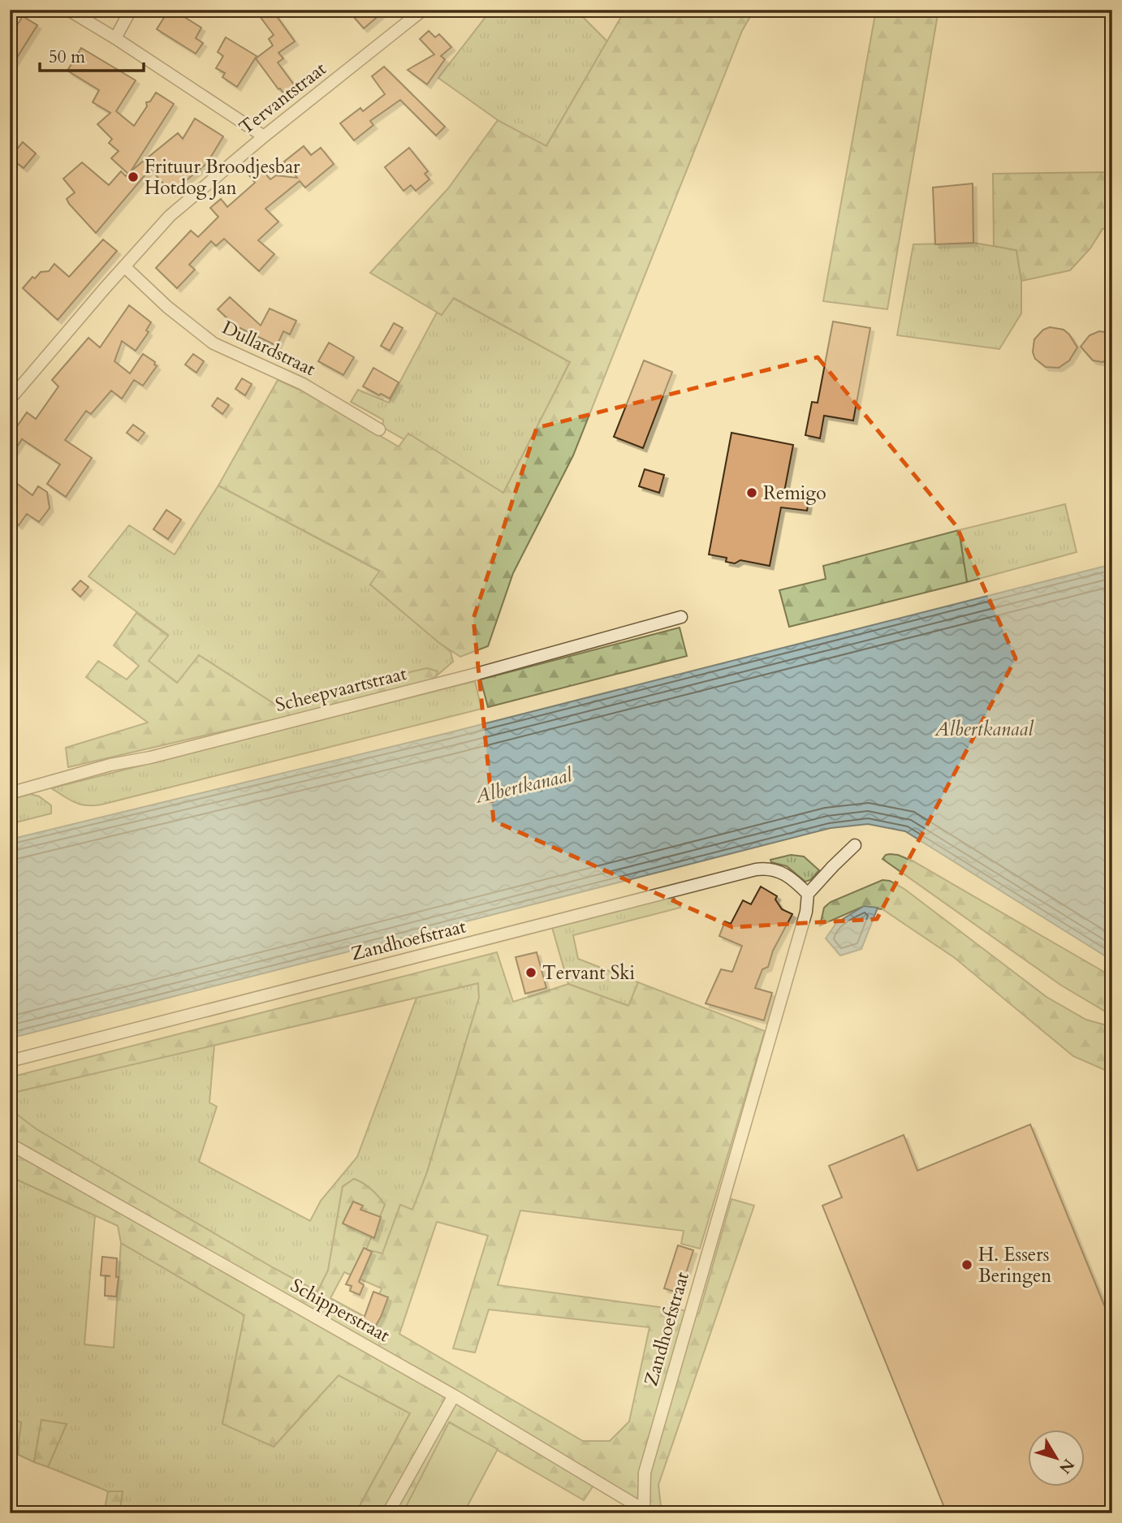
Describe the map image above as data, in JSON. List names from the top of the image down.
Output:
{
  "streets": {
    "street": [
      "Tervantstraat",
      "Dullardstraat",
      "Scheepvaartstraat",
      "Zandhoefstraat",
      "Schipperstraat"
    ]
  },
  "crossings": [
    ["Tervantstraat", "Dullardstraat"],
    ["Zandhoefstraat", "Schipperstraat"]
  ],
  "water": ["Albertkanaal"],
  "places": [
    "Frituur Broodjesbar Hotdog Jan",
    "Remigo",
    "Tervant Ski",
    "H. Essers Beringen"
  ],
  "scale_bar": "50 m",
  "north": "bottom right"
}
